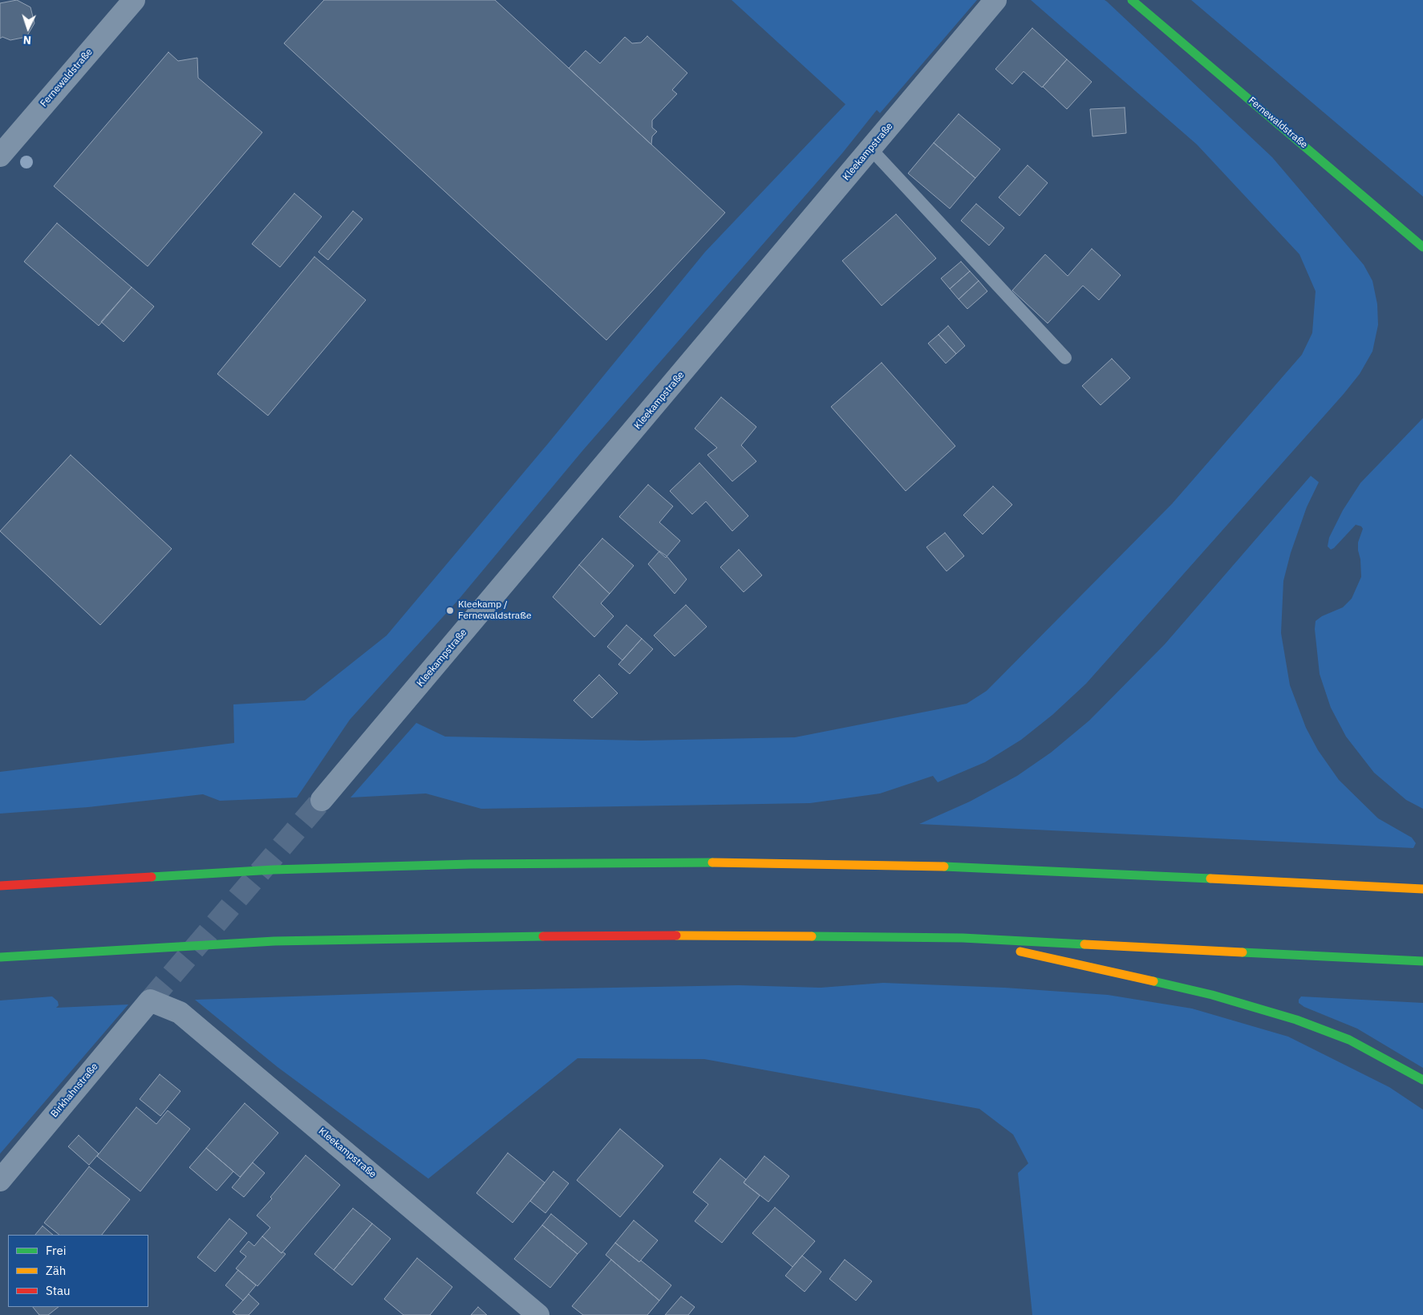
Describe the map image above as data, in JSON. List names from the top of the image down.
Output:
{
  "streets": {
    "main road": ["Fernewaldstraße"],
    "street": ["Kleekampstraße", "Birkhahnstraße"]
  },
  "crossings": [
    ["Kleekampstraße", "Birkhahnstraße"]
  ],
  "places": ["Kleekamp / Fernewaldstraße"],
  "legend": ["Frei", "Zäh", "Stau"],
  "north": "bottom"
}
